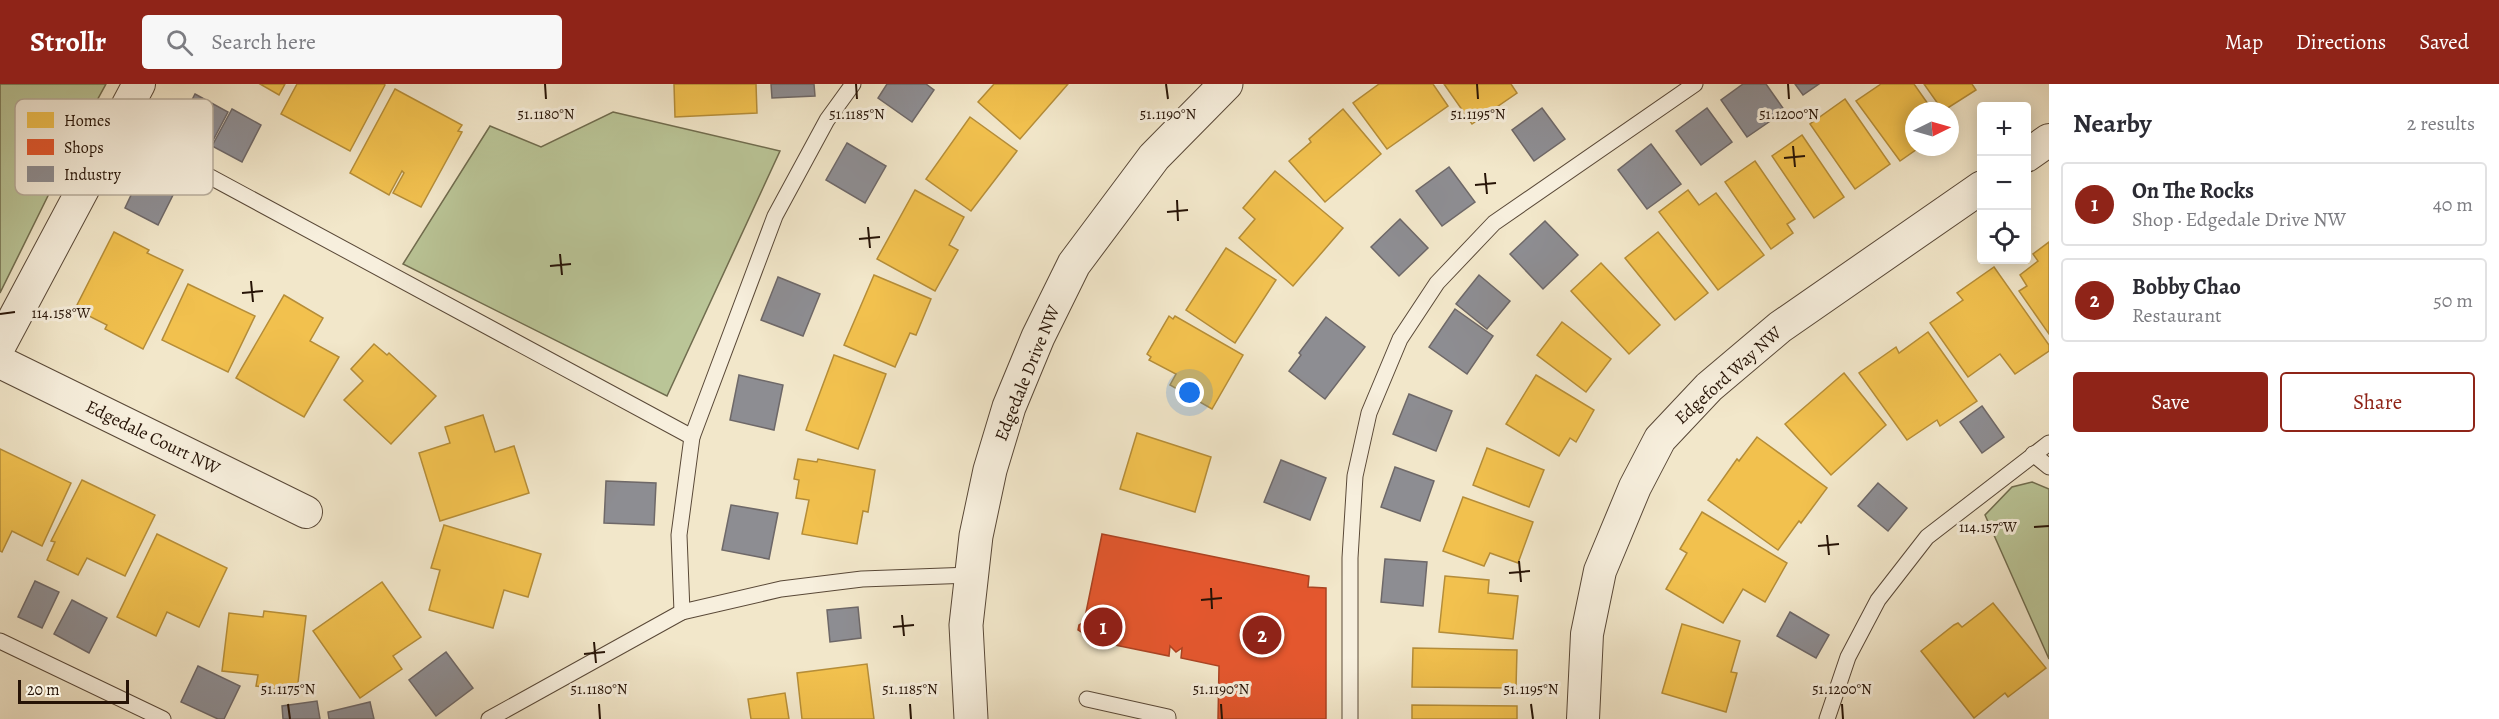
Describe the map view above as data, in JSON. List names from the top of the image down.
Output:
{
  "streets": {
    "street": ["Edgedale Drive NW", "Edgeford Way NW", "Edgedale Court NW"]
  },
  "legend": ["Homes", "Shops", "Industry"],
  "scale_bar": "20 m",
  "north": "right",
  "page": {
    "header": "Strollr",
    "search": "Search here",
    "nav": ["Map", "Directions", "Saved"],
    "heading": ["Nearby", "2 results"],
    "map_buttons": ["+", "−"],
    "list": [
      {
        "mark": "1",
        "name": "On The Rocks",
        "note": "Shop · Edgedale Drive NW",
        "value": "40 m"
      },
      {
        "mark": "2",
        "name": "Bobby Chao",
        "note": "Restaurant",
        "value": "50 m"
      }
    ],
    "buttons": ["Save", "Share"],
    "pins": ["1", "2"],
    "scale": "20 m"
  },
  "coordinates": [
    "51.1180°N",
    "51.1185°N",
    "51.1190°N",
    "51.1195°N",
    "51.1200°N",
    "114.158°W",
    "114.157°W",
    "51.1175°N"
  ]
}
